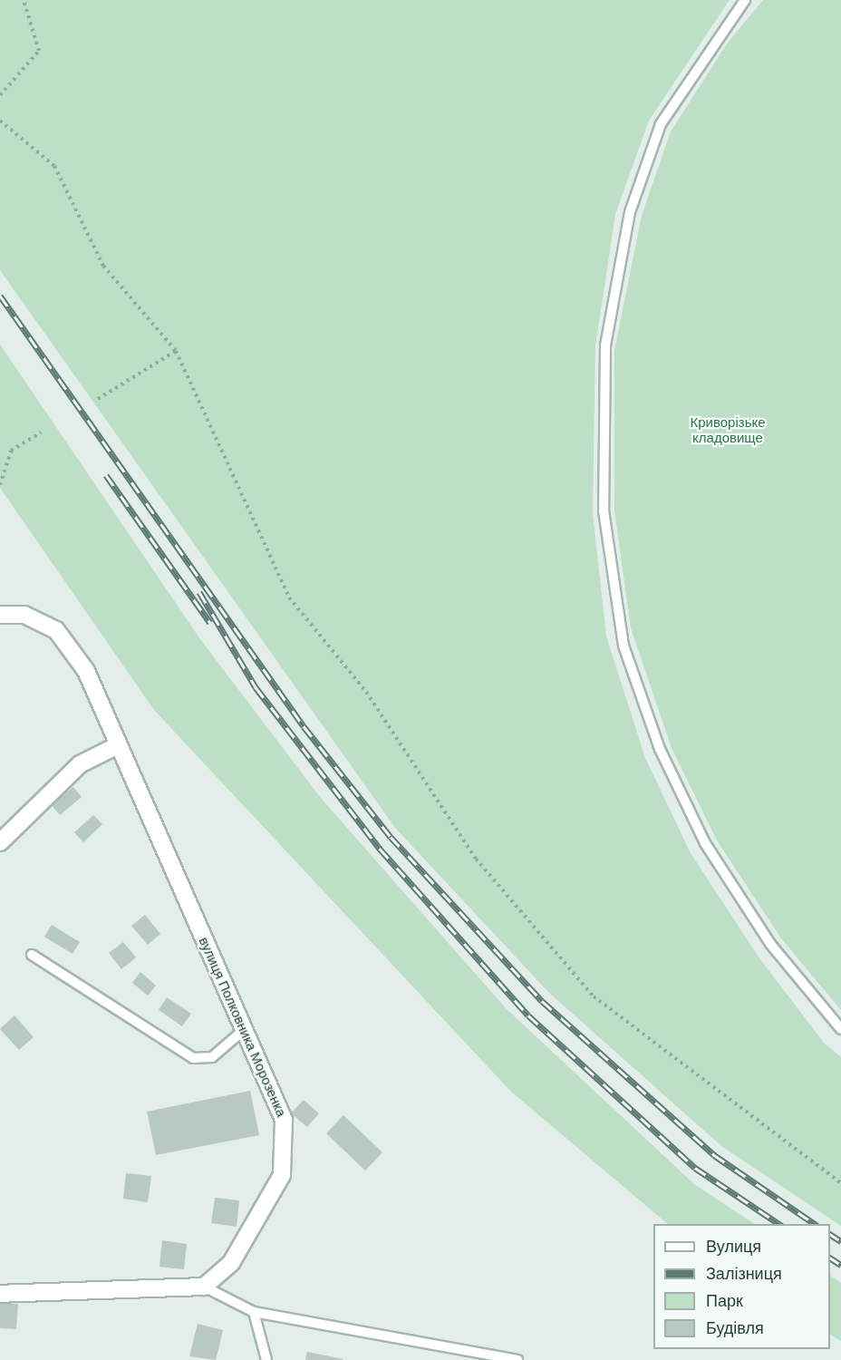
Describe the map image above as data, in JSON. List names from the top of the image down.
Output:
{
  "streets": {
    "street": ["вулиця Полковника Морозенка"]
  },
  "parks": ["Криворізьке кладовище"],
  "legend": [
    "Вулиця",
    "Залізниця",
    "Парк",
    "Будівля"
  ]
}
